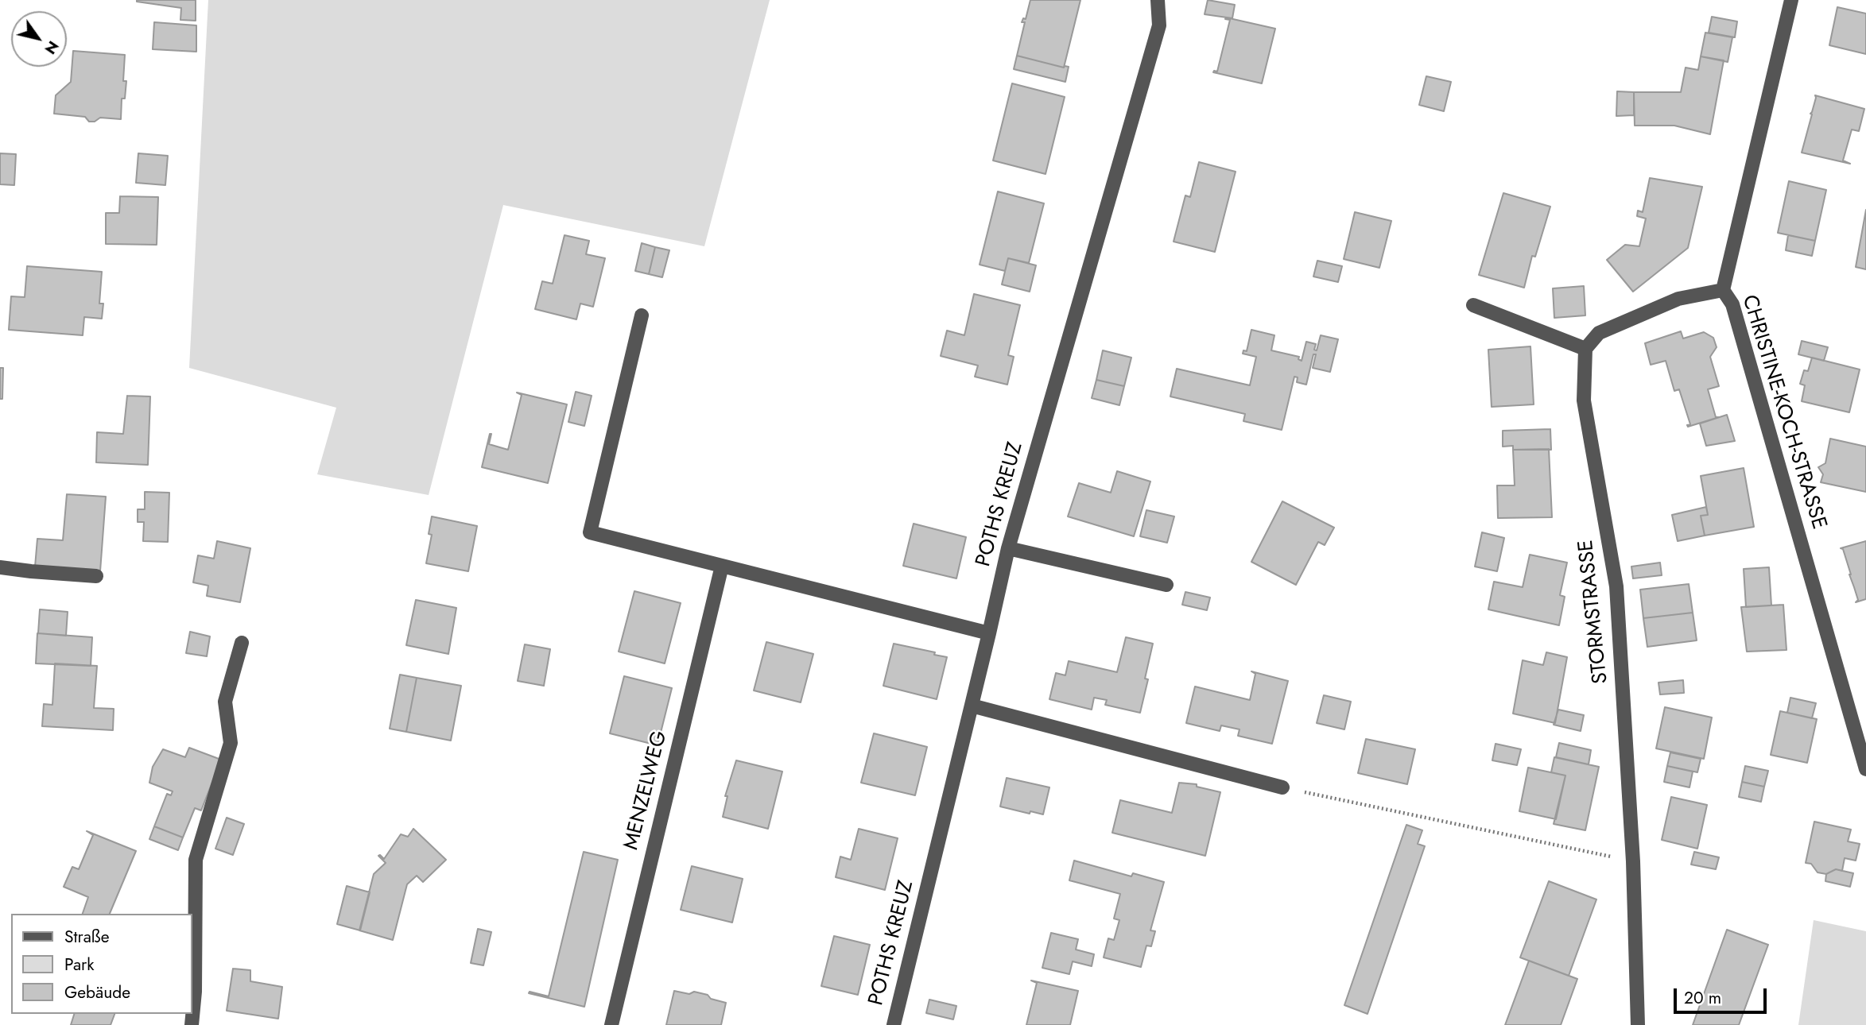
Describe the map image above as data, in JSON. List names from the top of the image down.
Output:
{
  "streets": {
    "street": [
      "CHRISTINE-KOCH-STRASSE",
      "POTHS KREUZ",
      "STORMSTRASSE",
      "MENZELWEG"
    ]
  },
  "legend": ["Straße", "Park", "Gebäude"],
  "scale_bar": "20 m",
  "north": "bottom right"
}
